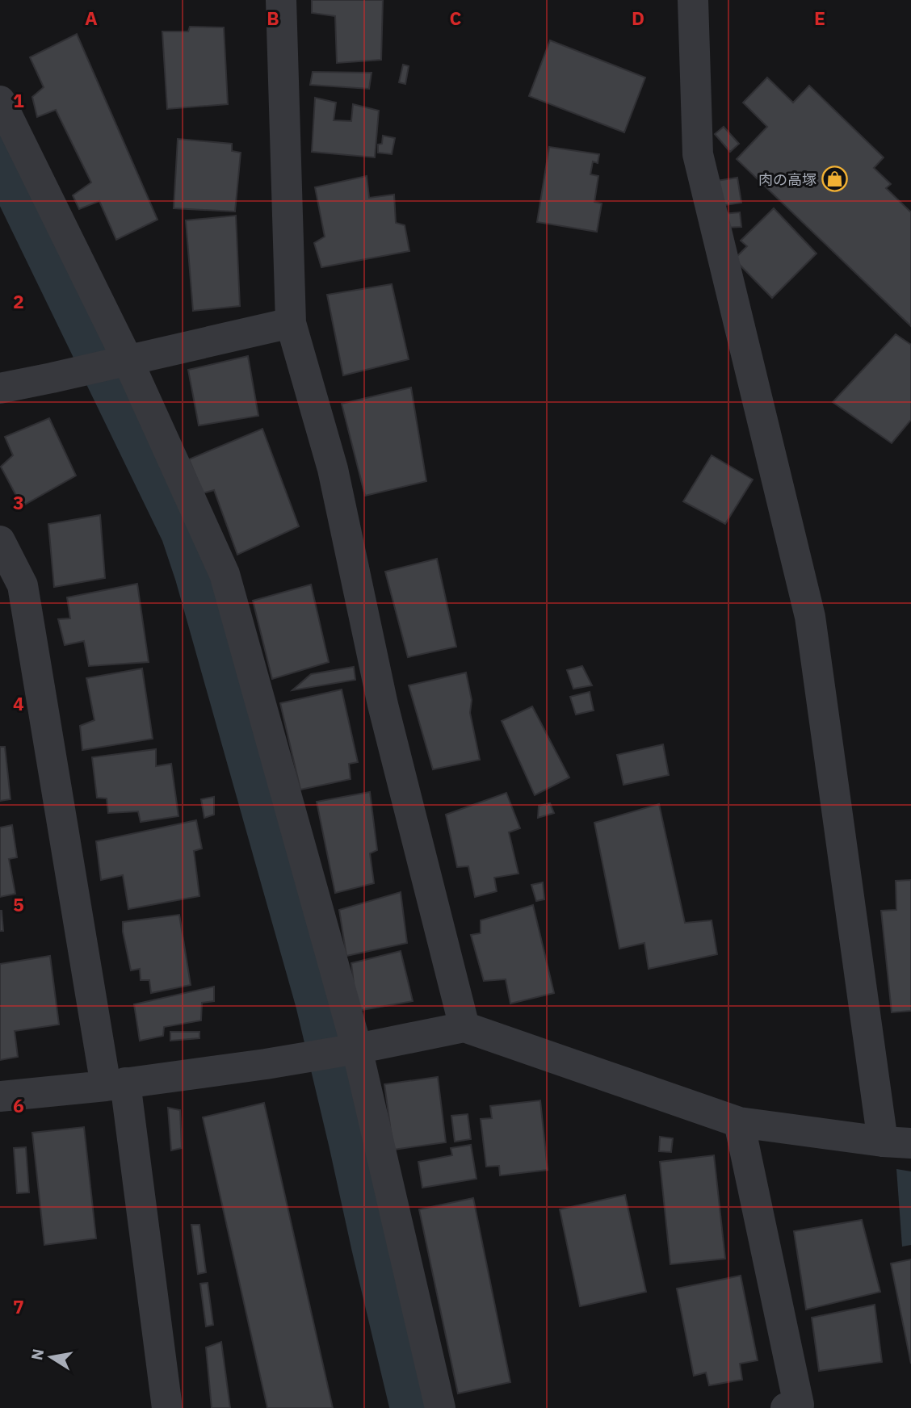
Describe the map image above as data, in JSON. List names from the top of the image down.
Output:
{
  "places": {
    "shop": ["肉の高塚"]
  },
  "north": "left",
  "grid": {
    "columns": [
      "A",
      "B",
      "C",
      "D",
      "E"
    ],
    "rows": [
      "1",
      "2",
      "3",
      "4",
      "5",
      "6",
      "7"
    ]
  }
}
